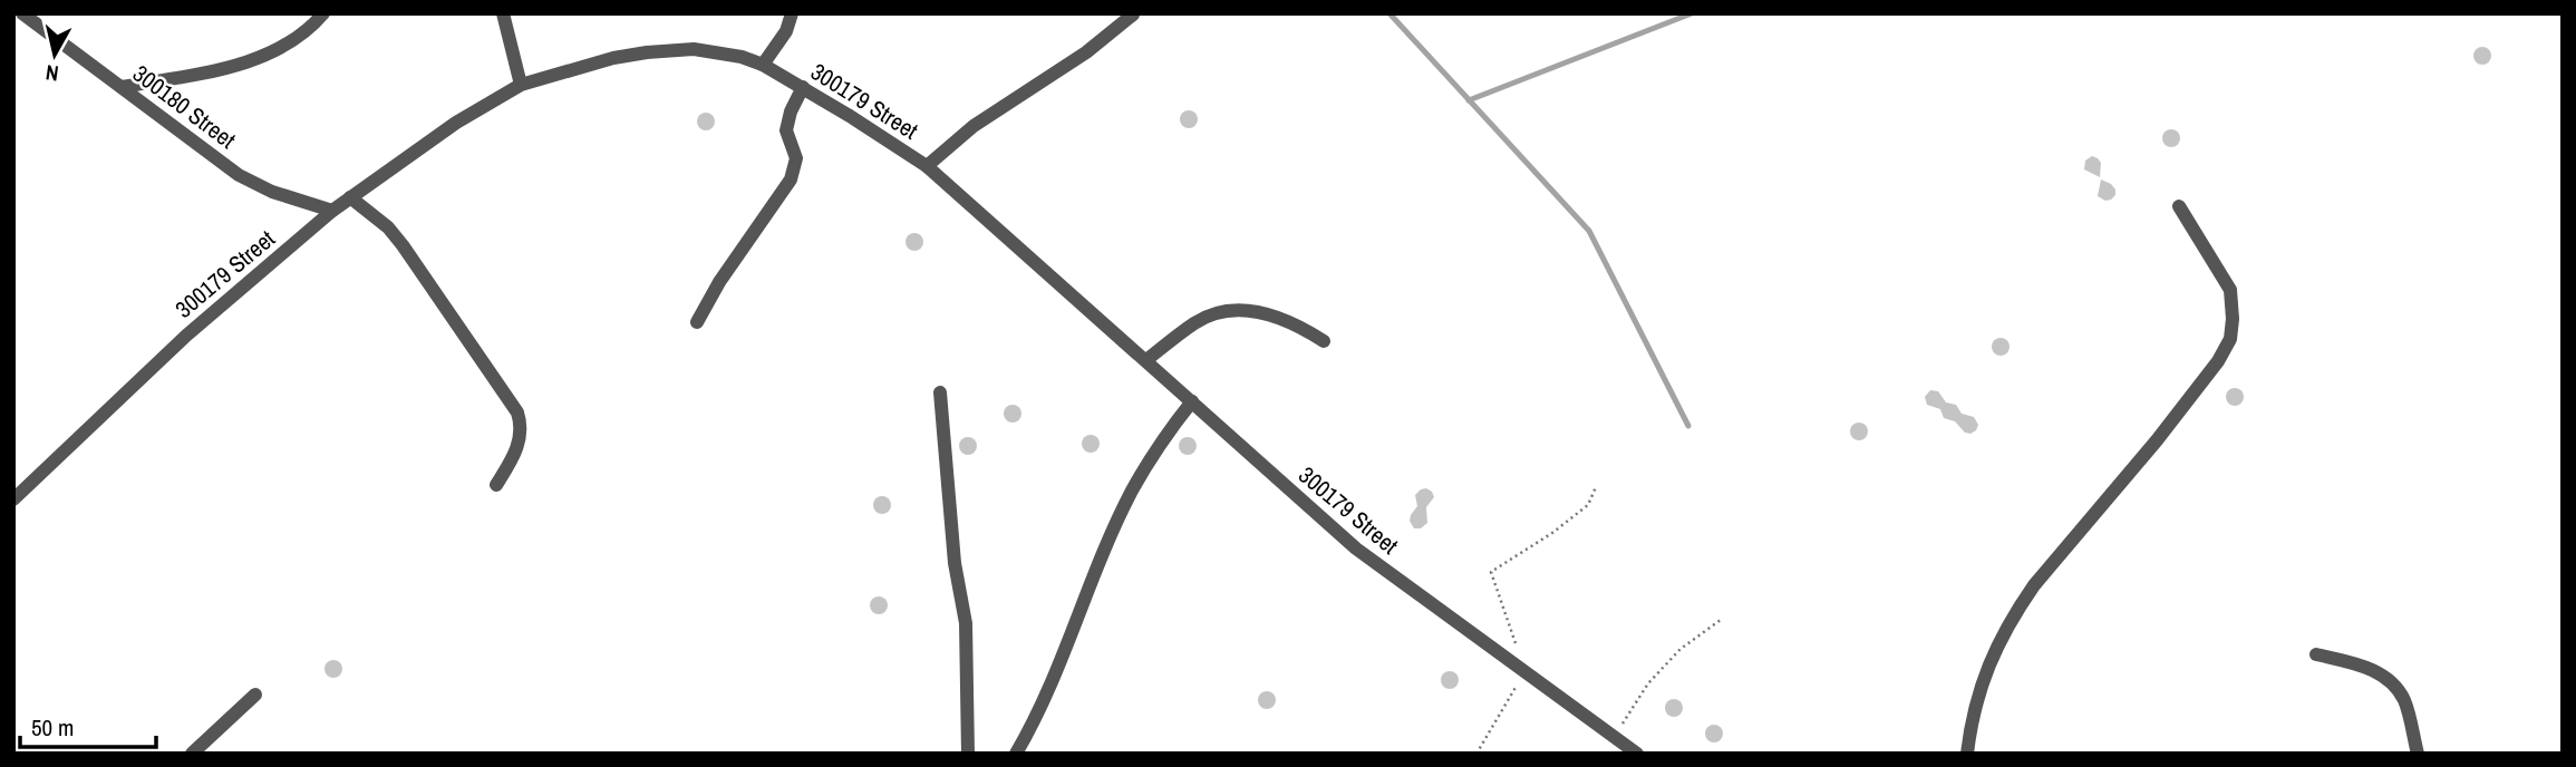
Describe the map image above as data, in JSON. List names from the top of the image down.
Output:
{
  "streets": {
    "street": ["300179 Street", "300180 Street"]
  },
  "crossings": [
    ["300179 Street", "300180 Street"]
  ],
  "scale_bar": "50 m",
  "north": "bottom"
}
